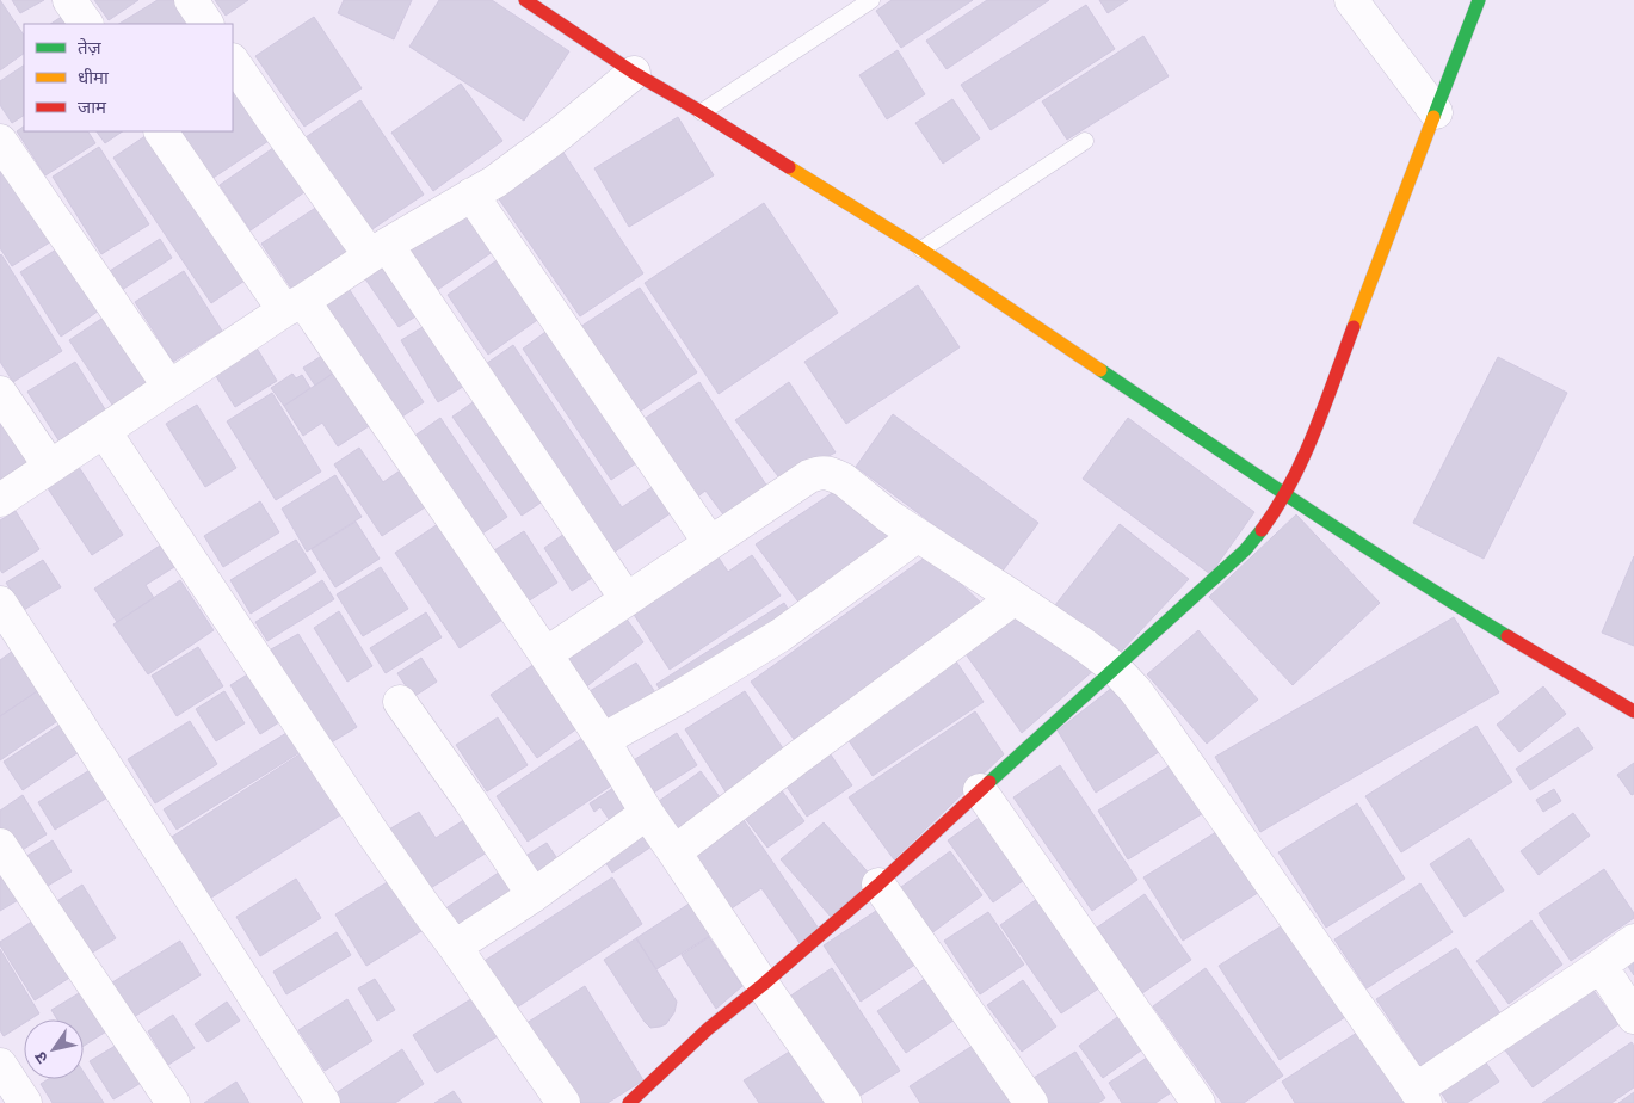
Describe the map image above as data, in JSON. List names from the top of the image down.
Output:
{
  "legend": ["तेज़", "धीमा", "जाम"],
  "north": "bottom left"
}
